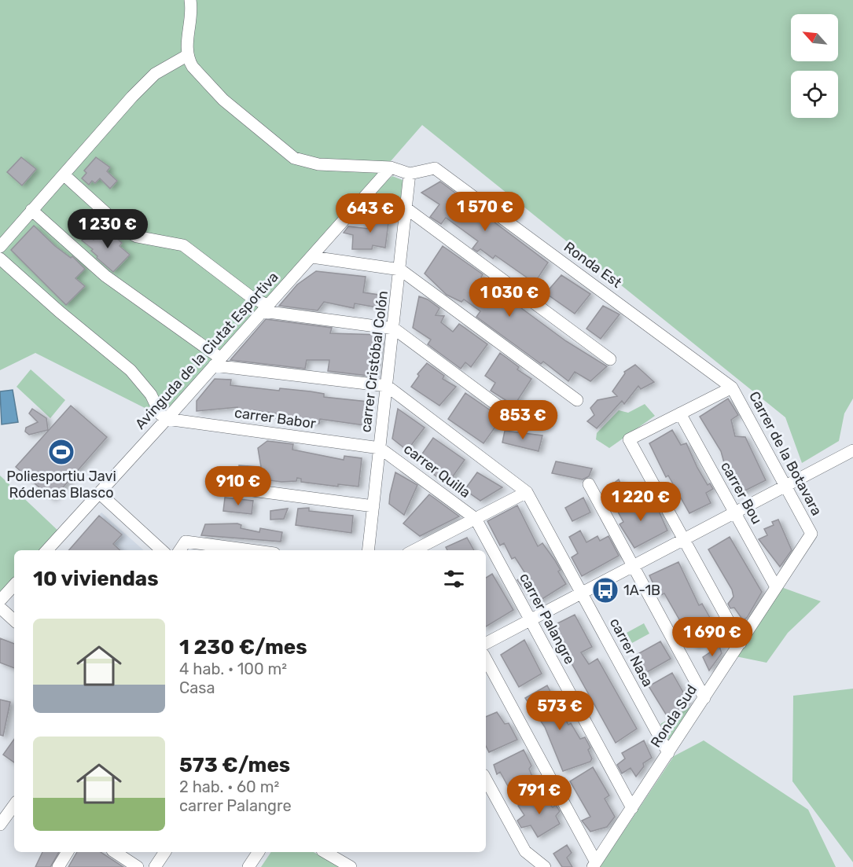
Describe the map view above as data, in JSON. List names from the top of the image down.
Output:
{
  "streets": {
    "street": [
      "Ronda Est",
      "Avinguda de la Ciutat Esportiva",
      "carrer Cristóbal Colón",
      "carrer Babor",
      "Carrer de la Botavara",
      "carrer Quilla",
      "carrer Bou",
      "carrer Palangre",
      "carrer Nasa",
      "Ronda Sud"
    ]
  },
  "crossings": [
    ["Ronda Est", "carrer Cristóbal Colón"],
    ["Ronda Est", "Carrer de la Botavara"],
    ["Avinguda de la Ciutat Esportiva", "carrer Babor"],
    ["carrer Cristóbal Colón", "carrer Babor"],
    ["carrer Cristóbal Colón", "carrer Quilla"],
    ["carrer Babor", "carrer Quilla"],
    ["Carrer de la Botavara", "Ronda Sud"],
    ["carrer Quilla", "carrer Palangre"],
    ["carrer Bou", "Ronda Sud"],
    ["carrer Palangre", "Ronda Sud"],
    ["carrer Nasa", "Ronda Sud"]
  ],
  "places": {
    "sports": ["Poliesportiu Javi Ródenas Blasco"],
    "bus stop": ["1A-1B"]
  },
  "north": "top left",
  "page": {
    "price": [
      "1 570 €",
      "643 €",
      "1 230 €",
      "1 030 €",
      "853 €",
      "910 €",
      "1 220 €",
      "1 690 €",
      "573 €",
      "791 €"
    ],
    "heading": "10 viviendas",
    "list": [
      {
        "name": "1 230 €/mes",
        "note": "4 hab. · 100 m² · Casa"
      },
      {
        "name": "573 €/mes",
        "note": "2 hab. · 60 m² · carrer Palangre"
      }
    ]
  }
}
